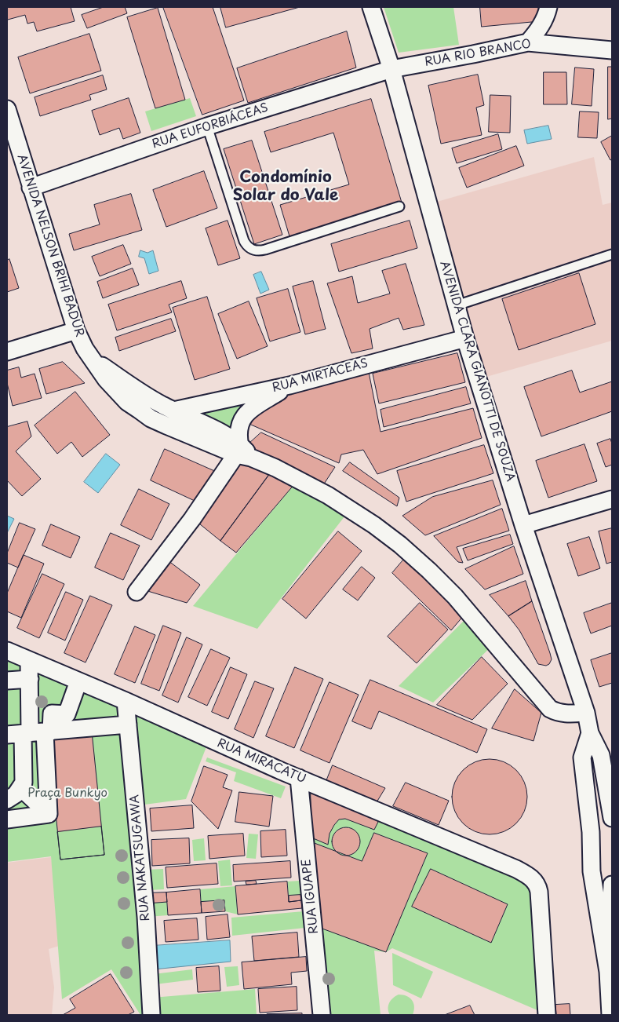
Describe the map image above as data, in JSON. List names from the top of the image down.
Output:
{
  "streets": {
    "street": [
      "RUA RIO BRANCO",
      "RUA EUFORBIÁCEAS",
      "AVENIDA NELSON BRIHI BADUR",
      "AVENIDA CLARA GIANOTTI DE SOUZA",
      "RUA MIRTACEAS",
      "RUA MIRACATU",
      "RUA NAKATSUGAWA",
      "RUA IGUAPE"
    ]
  },
  "crossings": [
    ["RUA RIO BRANCO", "RUA EUFORBIÁCEAS"],
    ["RUA RIO BRANCO", "AVENIDA CLARA GIANOTTI DE SOUZA"],
    ["RUA EUFORBIÁCEAS", "AVENIDA NELSON BRIHI BADUR"],
    ["RUA EUFORBIÁCEAS", "AVENIDA CLARA GIANOTTI DE SOUZA"],
    ["AVENIDA NELSON BRIHI BADUR", "AVENIDA CLARA GIANOTTI DE SOUZA"],
    ["AVENIDA NELSON BRIHI BADUR", "RUA MIRTACEAS"],
    ["AVENIDA CLARA GIANOTTI DE SOUZA", "RUA MIRTACEAS"],
    ["RUA MIRACATU", "RUA NAKATSUGAWA"],
    ["RUA MIRACATU", "RUA IGUAPE"]
  ],
  "districts": ["Condomínio Solar do Vale"],
  "parks": ["Praça Bunkyo"]
}
